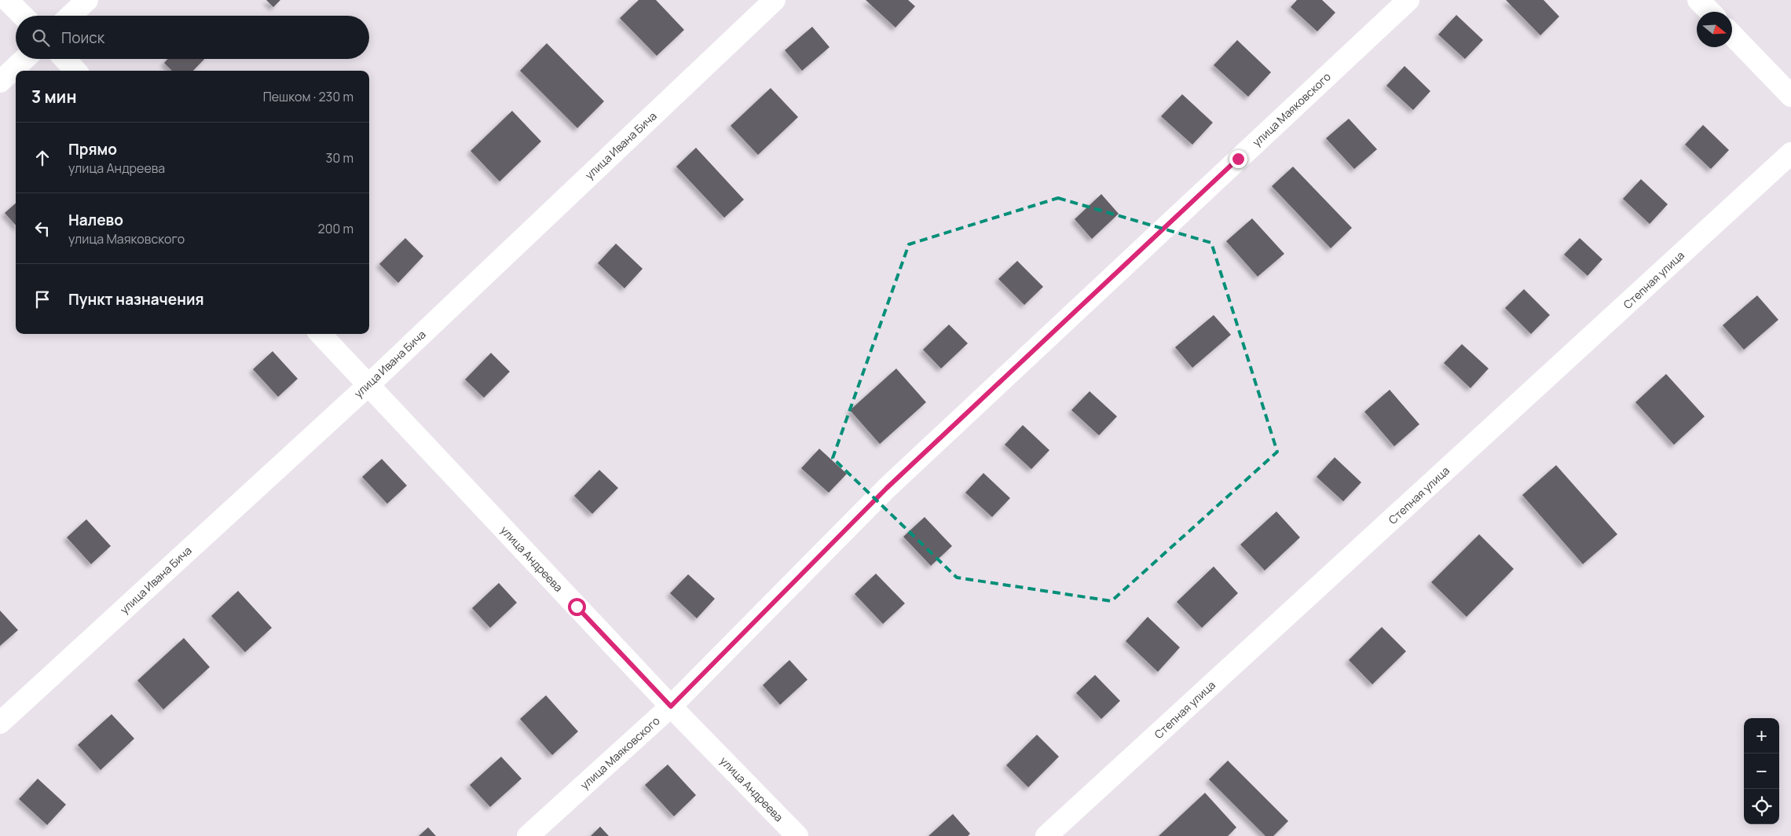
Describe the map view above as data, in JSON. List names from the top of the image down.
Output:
{
  "streets": {
    "street": [
      "улица Маяковского",
      "улица Ивана Бича",
      "Степная улица",
      "улица Андреева"
    ]
  },
  "crossings": [
    ["улица Маяковского", "улица Андреева"],
    ["улица Ивана Бича", "улица Андреева"]
  ],
  "north": "right",
  "page": {
    "search": "Поиск",
    "heading": ["3 мин", "Пешком · 230 m"],
    "list": [
      ["Прямо", "улица Андреева", "30 m"],
      ["Налево", "улица Маяковского", "200 m"],
      "Пункт назначения"
    ],
    "map_buttons": ["+", "−"]
  }
}
